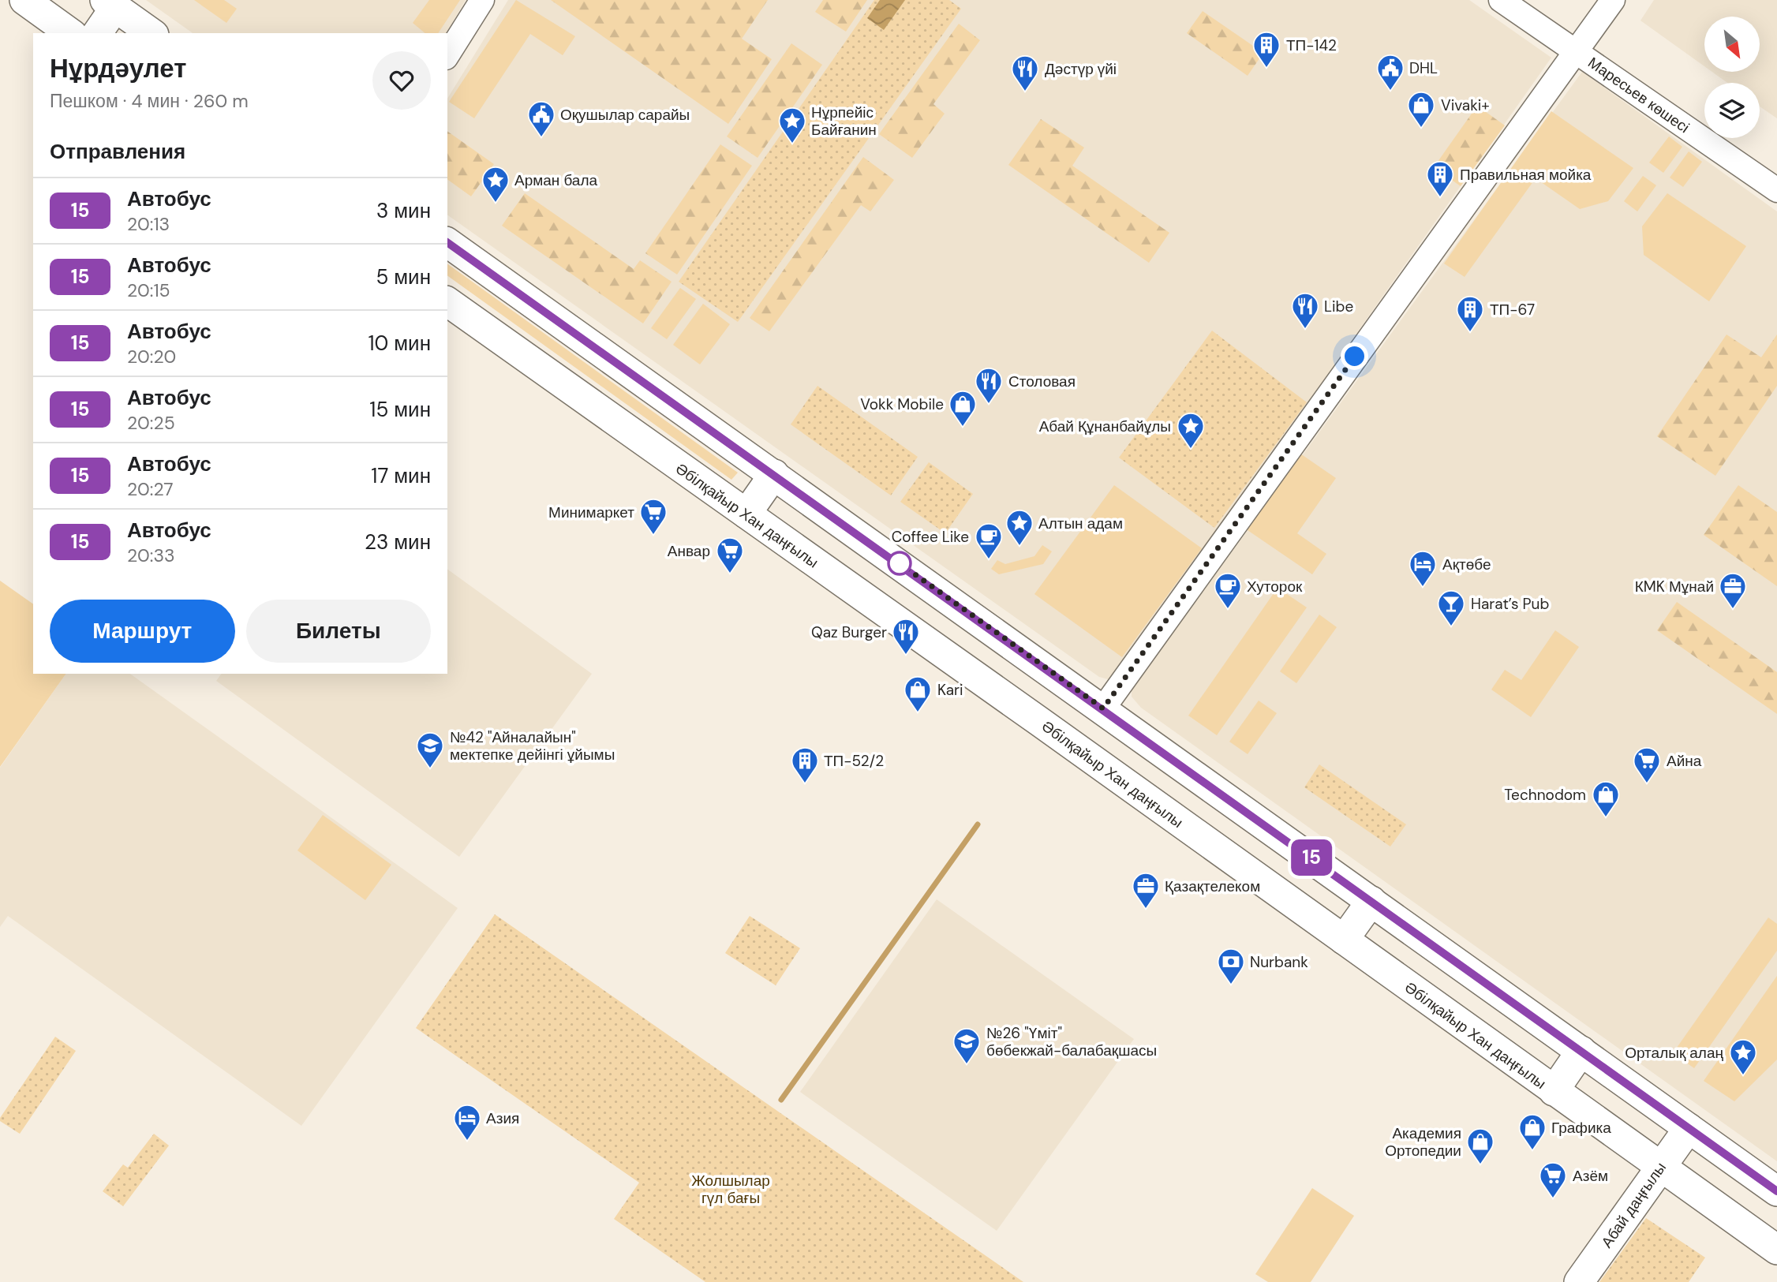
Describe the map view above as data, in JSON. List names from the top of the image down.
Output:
{
  "streets": {
    "main road": ["Әбілқайыр Хан даңғылы", "Абай даңғылы"],
    "street": ["Маресьев көшесі"]
  },
  "crossings": [
    ["Әбілқайыр Хан даңғылы", "Абай даңғылы"]
  ],
  "parks": ["Жолшылар гүл бағы"],
  "places": {
    "building": [
      "ТП-142",
      "Правильная мойка",
      "ТП-67",
      "ТП-52/2"
    ],
    "public building": ["DHL", "Оқушылар сарайы"],
    "restaurant": [
      "Дәстүр үйі",
      "Libe",
      "Столовая",
      "Qaz Burger"
    ],
    "shop": [
      "Vivaki+",
      "Vokk Mobile",
      "Kari",
      "Technodom",
      "Графика",
      "Академия Ортопедии"
    ],
    "place": [
      "Нұрпейіс Байғанин",
      "Арман бала",
      "Абай Құнанбайұлы",
      "Алтын адам",
      "Орталық алаң"
    ],
    "supermarket": [
      "Минимаркет",
      "Анвар",
      "Айна",
      "Азём"
    ],
    "cafe": ["Coffee Like", "Хуторок"],
    "hotel": ["Ақтөбе", "Азия"],
    "office": ["КMK Мұнай", "Қазақтелеком"],
    "bar": ["Harat’s Pub"],
    "school or university": ["№42 \"Айналайын\" мектепке дейінгі ұйымы", "№26 \"Үміт\" бөбекжай-балабақшасы"],
    "bank": ["Nurbank"]
  },
  "lines": ["bus line 15"],
  "north": "bottom right",
  "page": {
    "on_map": "15",
    "heading": [
      ["Нұрдәулет", "Пешком · 4 мин · 260 m"],
      "Отправления"
    ],
    "list": [
      {
        "mark": "15",
        "name": "Автобус",
        "note": "20:13",
        "value": "3 мин"
      },
      {
        "mark": "15",
        "name": "Автобус",
        "note": "20:15",
        "value": "5 мин"
      },
      {
        "mark": "15",
        "name": "Автобус",
        "note": "20:20",
        "value": "10 мин"
      },
      {
        "mark": "15",
        "name": "Автобус",
        "note": "20:25",
        "value": "15 мин"
      },
      {
        "mark": "15",
        "name": "Автобус",
        "note": "20:27",
        "value": "17 мин"
      },
      {
        "mark": "15",
        "name": "Автобус",
        "note": "20:33",
        "value": "23 мин"
      }
    ],
    "buttons": ["Маршрут", "Билеты"]
  }
}
